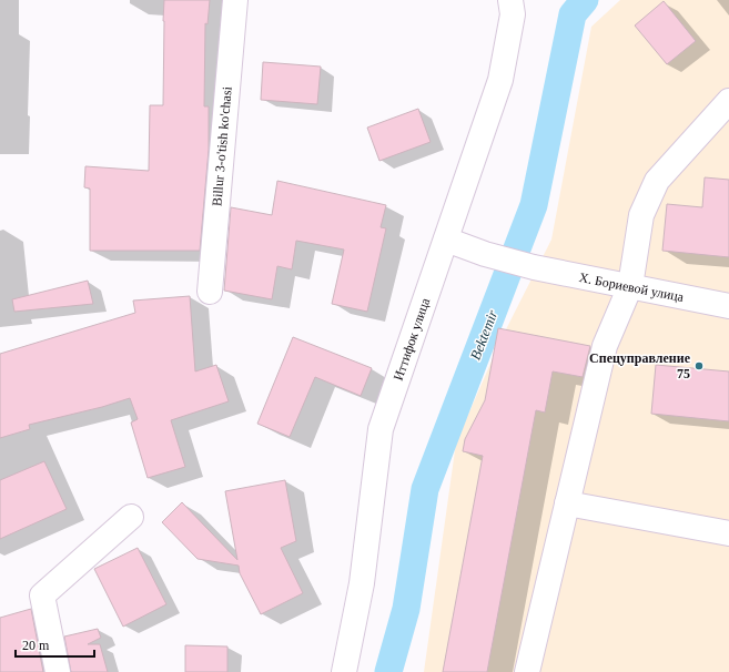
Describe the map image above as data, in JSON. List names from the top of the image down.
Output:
{
  "streets": {
    "street": ["Billur 3-o'tish ko'chasi", "Х. Бориевой улица", "Иттифок улица"]
  },
  "crossings": [
    ["Х. Бориевой улица", "Иттифок улица"]
  ],
  "water": ["Bektemir"],
  "places": ["Спецуправление 75"],
  "scale_bar": "20 m"
}
